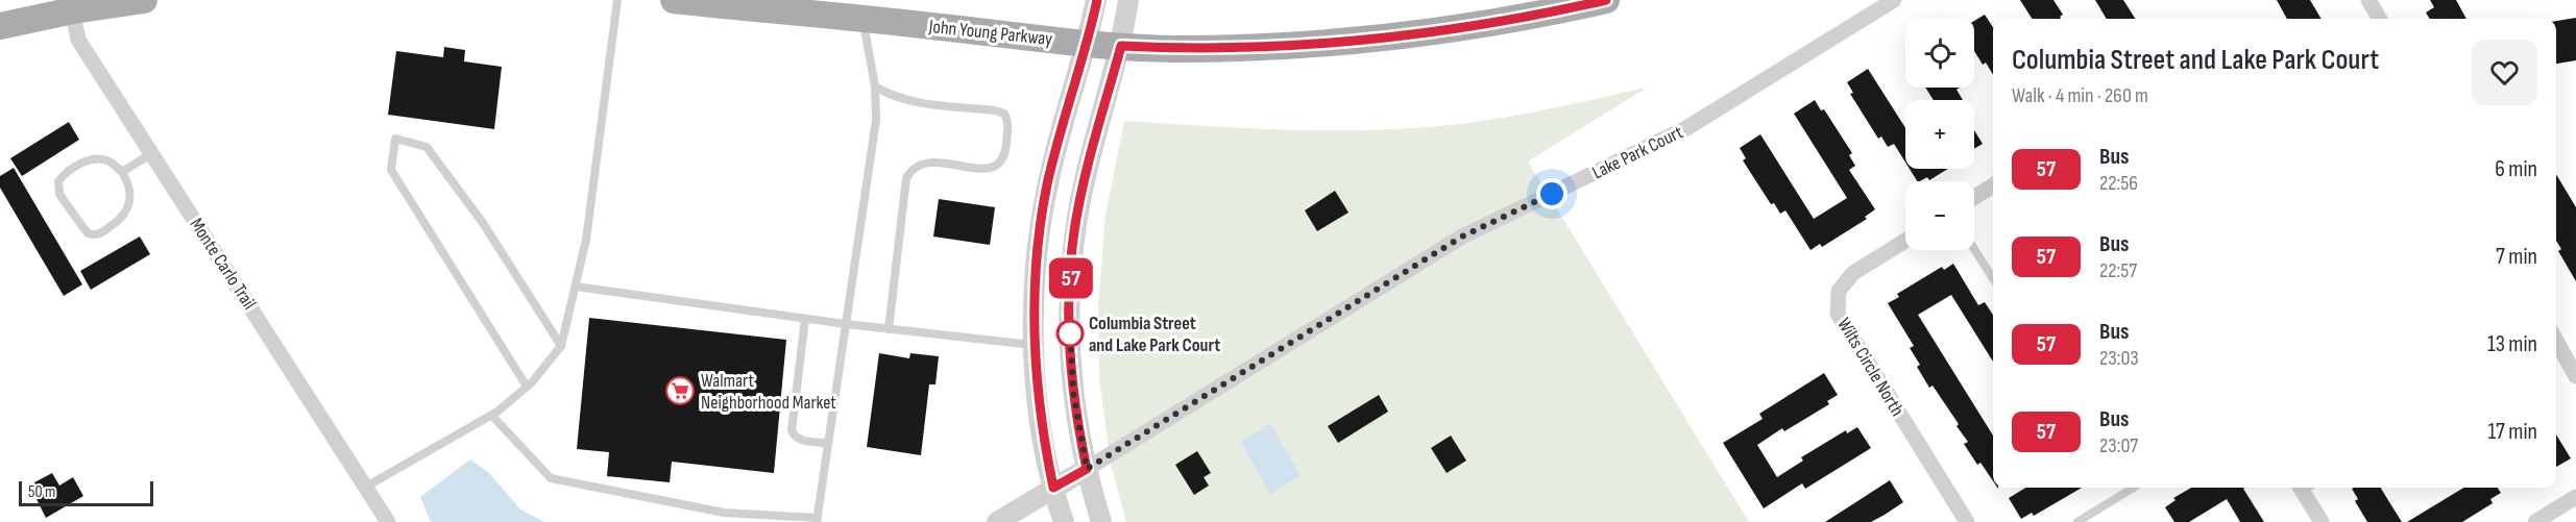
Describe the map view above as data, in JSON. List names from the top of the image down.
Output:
{
  "streets": {
    "main road": ["John Young Parkway"],
    "street": ["Lake Park Court", "Monte Carlo Trail", "Wilts Circle North"]
  },
  "places": {
    "other": ["Columbia Street and Lake Park Court"],
    "supermarket": ["Walmart Neighborhood Market"]
  },
  "lines": ["bus line 57"],
  "scale_bar": "50 m",
  "page": {
    "on_map": "57",
    "map_buttons": ["+", "−"],
    "heading": ["Columbia Street and Lake Park Court", "Walk · 4 min · 260 m"],
    "list": [
      {
        "mark": "57",
        "name": "Bus",
        "note": "22:56",
        "value": "6 min"
      },
      {
        "mark": "57",
        "name": "Bus",
        "note": "22:57",
        "value": "7 min"
      },
      {
        "mark": "57",
        "name": "Bus",
        "note": "23:03",
        "value": "13 min"
      },
      {
        "mark": "57",
        "name": "Bus",
        "note": "23:07",
        "value": "17 min"
      }
    ],
    "scale": "50 m"
  }
}
